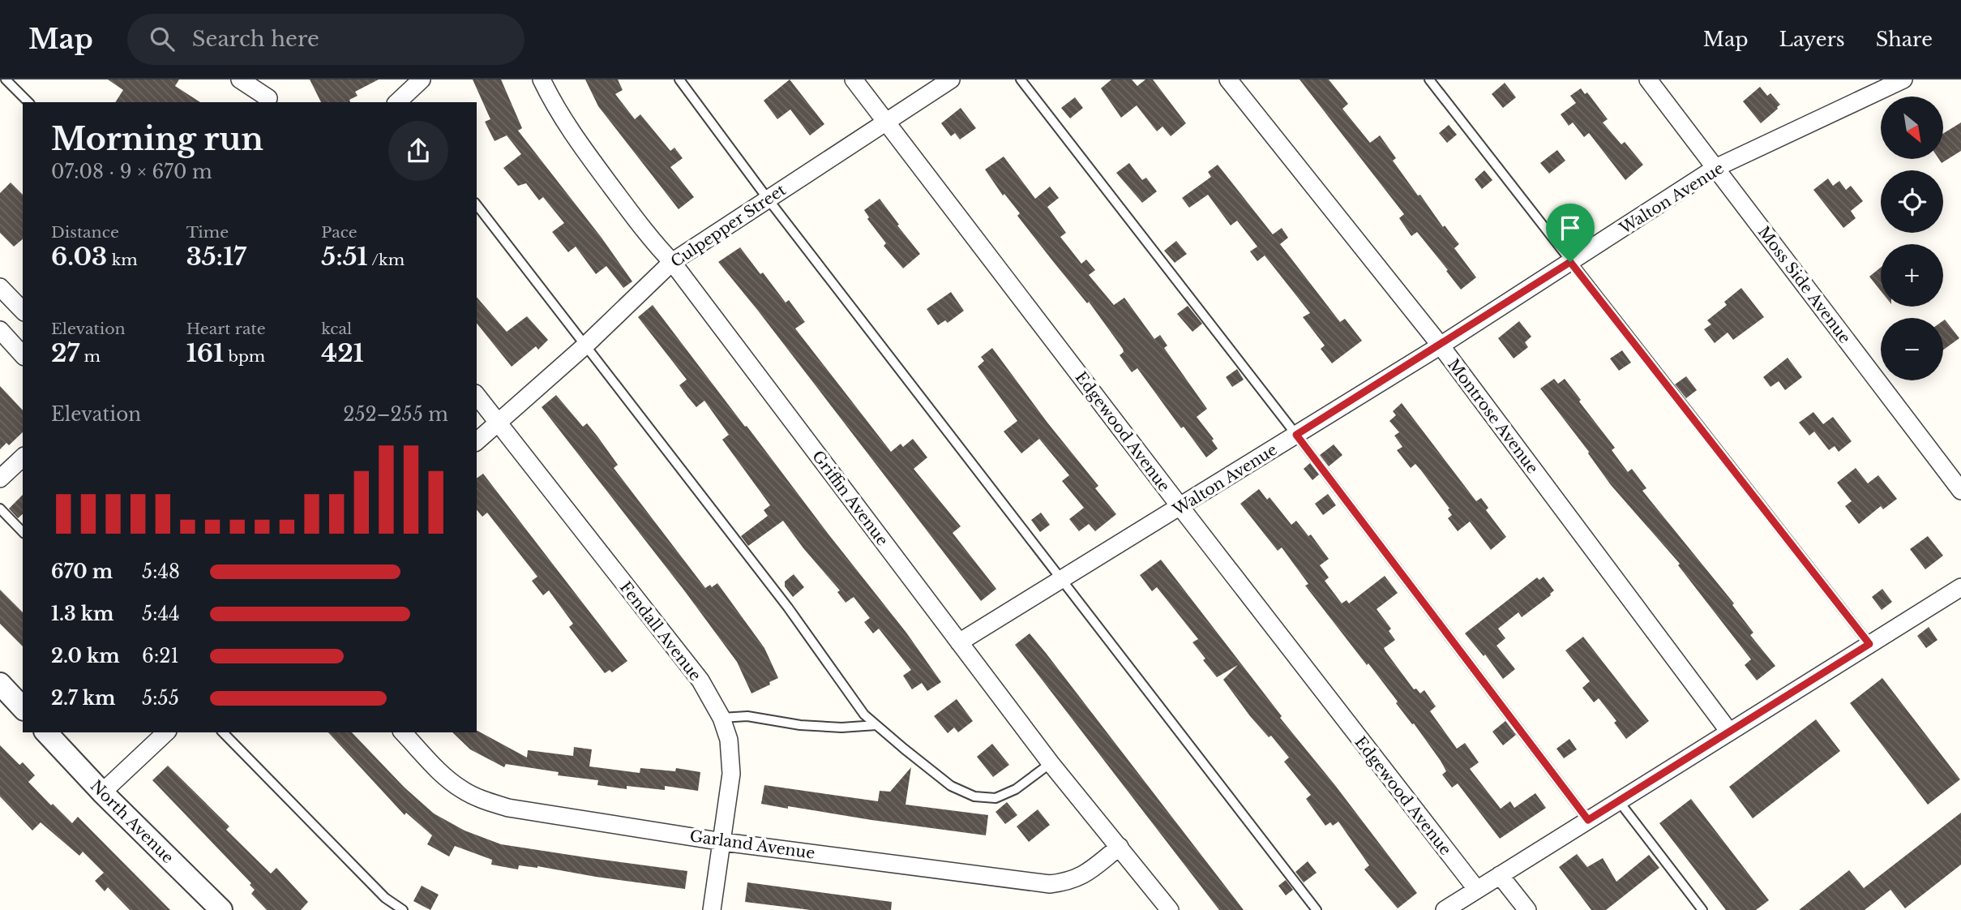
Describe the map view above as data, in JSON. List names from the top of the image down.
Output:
{
  "streets": {
    "street": [
      "Walton Avenue",
      "Culpepper Street",
      "Moss Side Avenue",
      "Montrose Avenue",
      "Edgewood Avenue",
      "Griffin Avenue",
      "Fendall Avenue",
      "North Avenue",
      "Garland Avenue"
    ]
  },
  "crossings": [
    ["Walton Avenue", "Moss Side Avenue"],
    ["Walton Avenue", "Montrose Avenue"],
    ["Walton Avenue", "Edgewood Avenue"],
    ["Walton Avenue", "Griffin Avenue"],
    ["Culpepper Street", "Edgewood Avenue"],
    ["Culpepper Street", "Griffin Avenue"],
    ["Culpepper Street", "Fendall Avenue"],
    ["Griffin Avenue", "Garland Avenue"],
    ["Fendall Avenue", "Garland Avenue"]
  ],
  "north": "bottom right",
  "page": {
    "header": "Map",
    "search": "Search here",
    "nav": ["Map", "Layers", "Share"],
    "map_buttons": ["+", "−"],
    "heading": ["Morning run", "07:08 · 9 × 670 m"],
    "stats": [
      ["Distance", "6.03 km"],
      ["Time", "35:17"],
      ["Pace", "5:51 /km"],
      ["Elevation", "27 m"],
      ["Heart rate", "161 bpm"],
      ["kcal", "421"]
    ],
    "chart": ["Elevation", "252–255 m"],
    "list": [
      {
        "name": "670 m",
        "note": "5:48"
      },
      {
        "name": "1.3 km",
        "note": "5:44"
      },
      {
        "name": "2.0 km",
        "note": "6:21"
      },
      {
        "name": "2.7 km",
        "note": "5:55"
      }
    ]
  }
}
